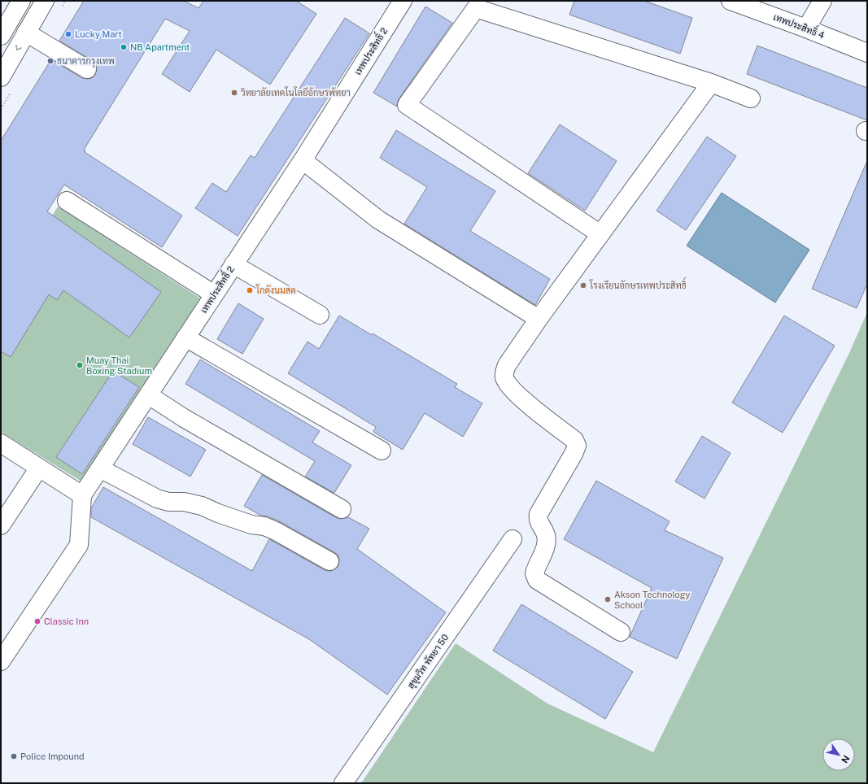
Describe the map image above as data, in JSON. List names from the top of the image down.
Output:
{
  "streets": {
    "street": ["เทพประสิทธิ์ 4", "เทพประสิทธิ์ 2", "สุขุมวิท พัทยา 50"]
  },
  "places": [
    "Lucky Mart",
    "NB Apartment",
    "ธนาคารกรุงเทพ",
    "วิทยาลัยเทคโนโลยีอักษรพัทยา",
    "โรงเรียนอักษรเทพประสิทธิ์",
    "โกดังนมสด",
    "Muay Thai Boxing Stadium",
    "Akson Technology School",
    "Classic Inn",
    "Police Impound"
  ],
  "north": "bottom right"
}
